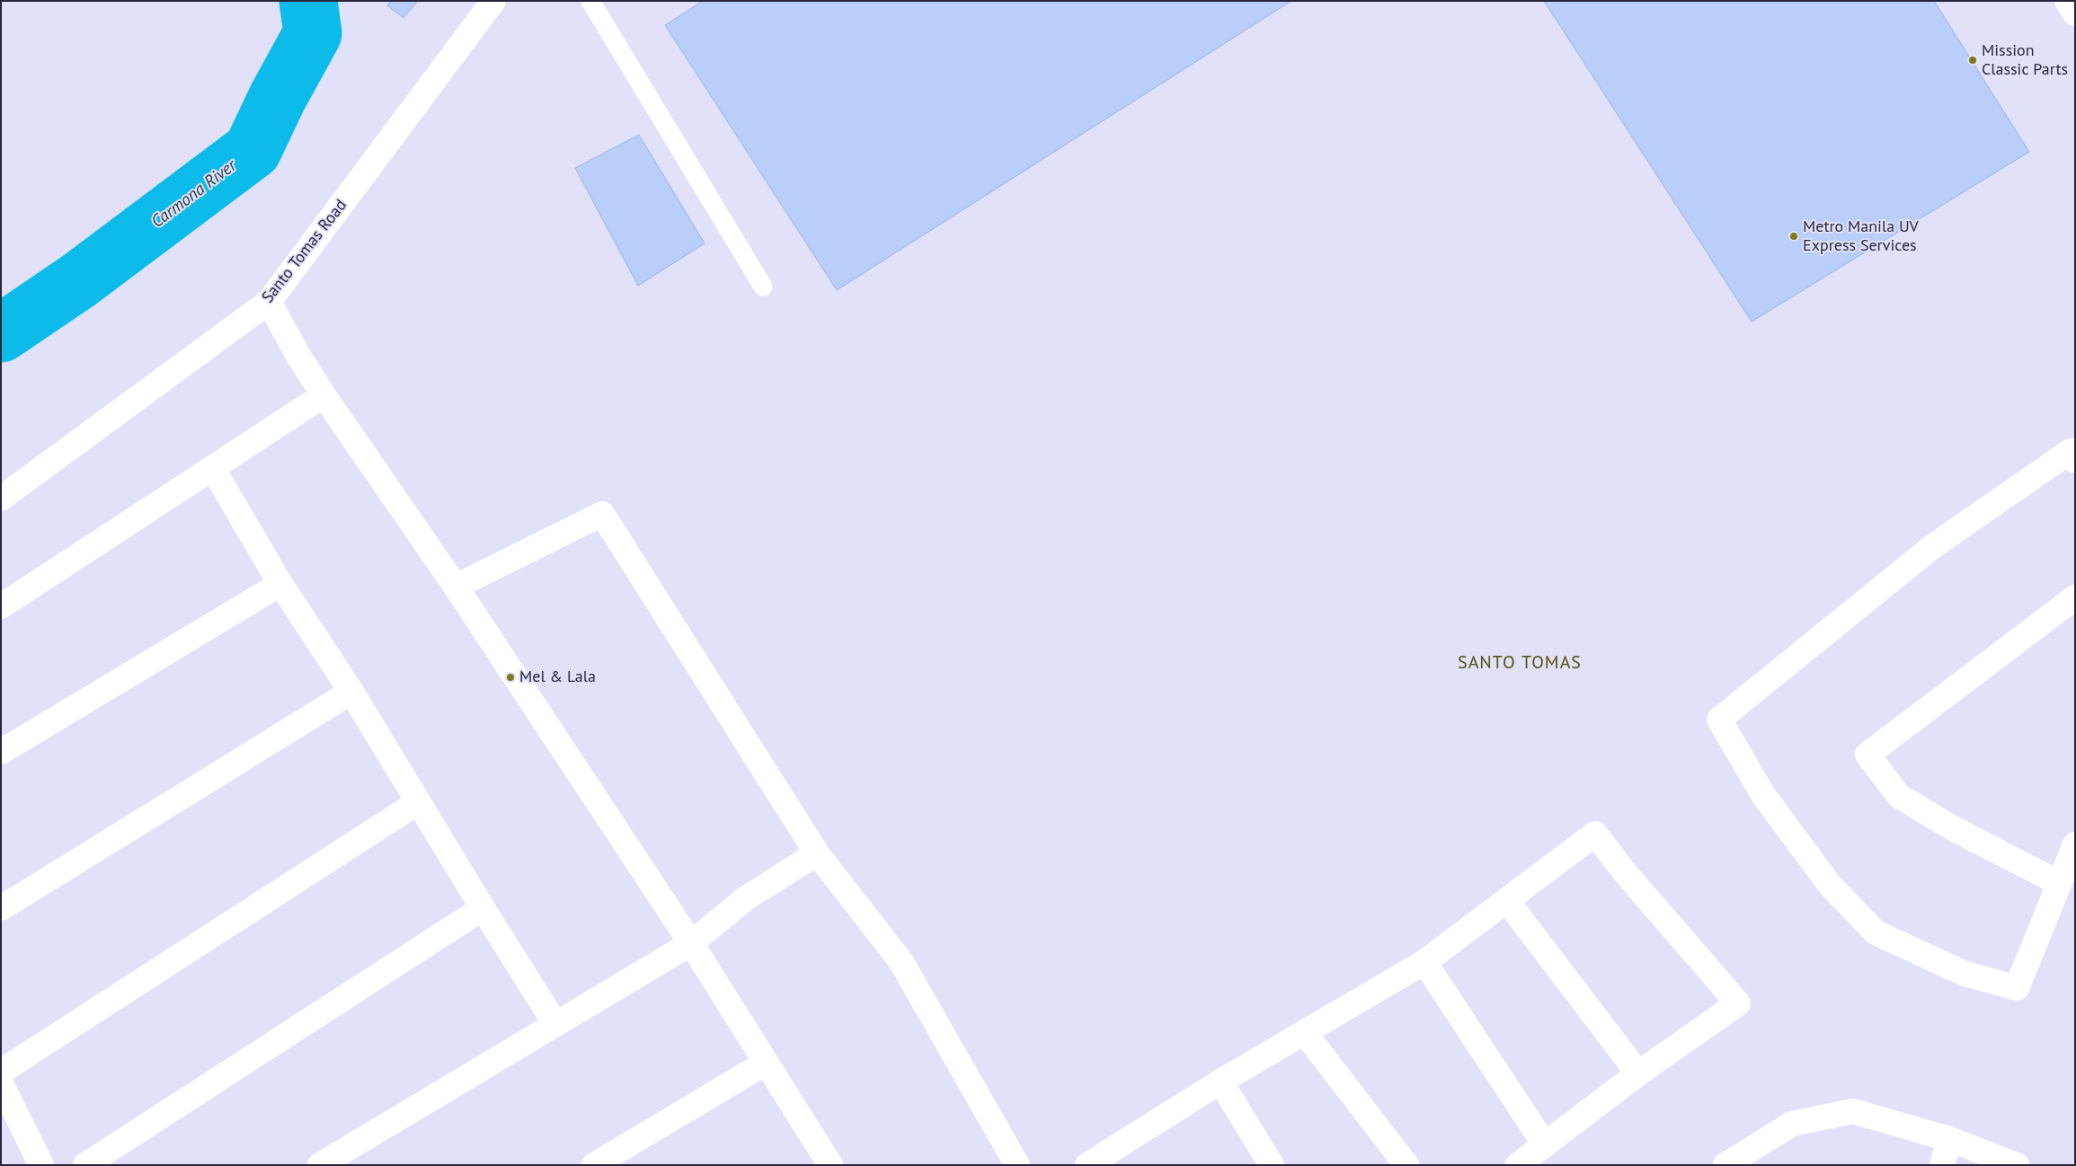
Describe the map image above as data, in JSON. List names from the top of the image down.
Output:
{
  "streets": {
    "street": ["Santo Tomas Road"]
  },
  "districts": ["SANTO TOMAS"],
  "water": ["Carmona River"],
  "places": ["Mission Classic Parts", "Metro Manila UV Express Services", "Mel & Lala"]
}
